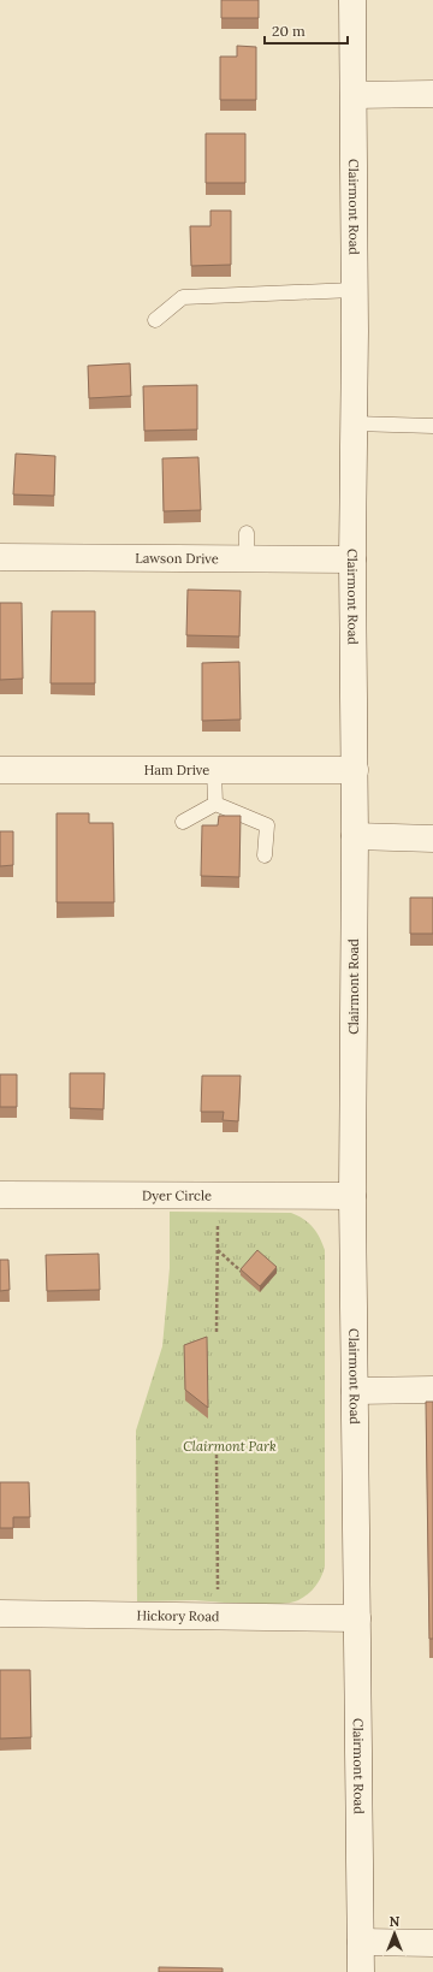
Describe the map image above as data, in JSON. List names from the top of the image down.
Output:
{
  "streets": {
    "main road": [
      "Clairmont Road",
      "Lawson Drive",
      "Ham Drive",
      "Dyer Circle",
      "Hickory Road"
    ]
  },
  "crossings": [
    ["Clairmont Road", "Lawson Drive"],
    ["Clairmont Road", "Ham Drive"],
    ["Clairmont Road", "Dyer Circle"],
    ["Clairmont Road", "Hickory Road"]
  ],
  "parks": ["Clairmont Park"],
  "scale_bar": "20 m",
  "north": "top"
}
